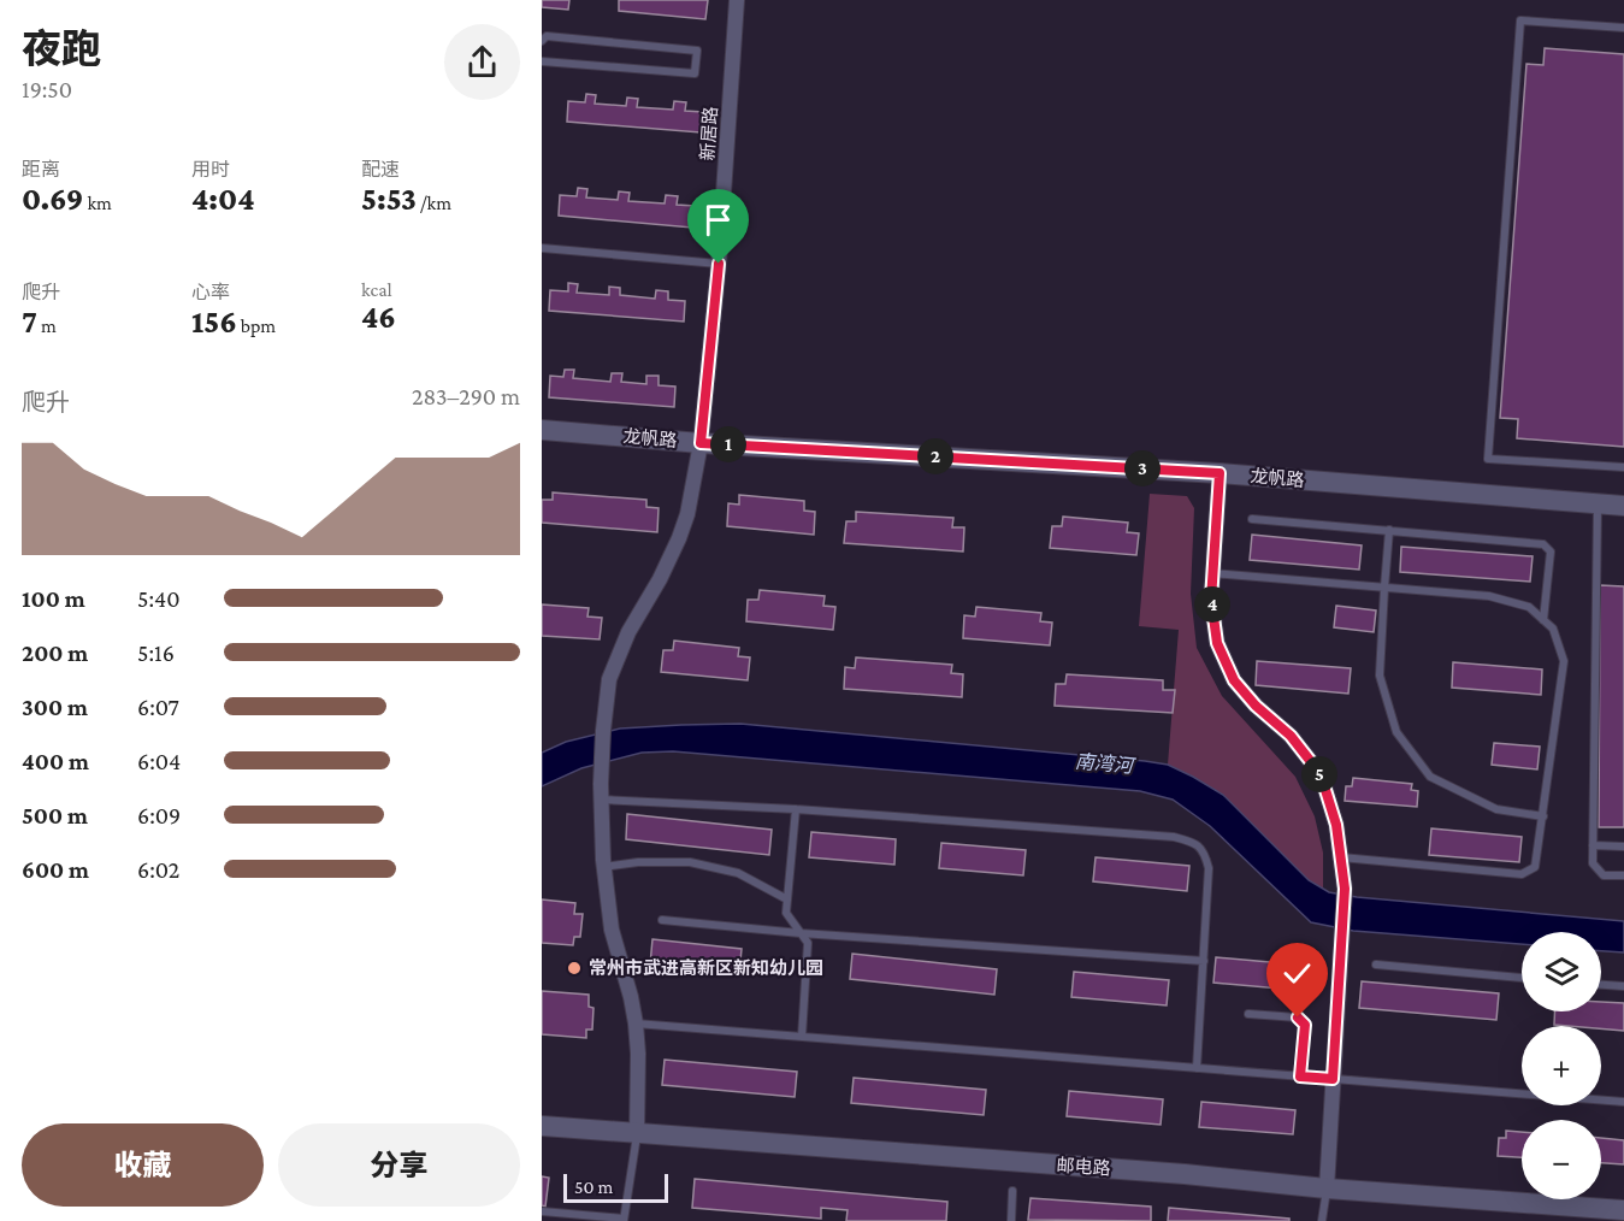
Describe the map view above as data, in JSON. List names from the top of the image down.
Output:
{
  "streets": {
    "street": ["新居路", "龙帆路", "邮电路"]
  },
  "crossings": [
    ["新居路", "龙帆路"],
    ["新居路", "邮电路"]
  ],
  "water": ["南湾河"],
  "places": ["常州市武进高新区新知幼儿园"],
  "scale_bar": "50 m",
  "page": {
    "heading": ["夜跑", "19:50"],
    "stats": [
      ["距离", "0.69 km"],
      ["用时", "4:04"],
      ["配速", "5:53 /km"],
      ["爬升", "7 m"],
      ["心率", "156 bpm"],
      ["kcal", "46"]
    ],
    "chart": ["爬升", "283–290 m"],
    "pins": [
      "1",
      "2",
      "3",
      "4",
      "5"
    ],
    "list": [
      {
        "name": "100 m",
        "note": "5:40"
      },
      {
        "name": "200 m",
        "note": "5:16"
      },
      {
        "name": "300 m",
        "note": "6:07"
      },
      {
        "name": "400 m",
        "note": "6:04"
      },
      {
        "name": "500 m",
        "note": "6:09"
      },
      {
        "name": "600 m",
        "note": "6:02"
      }
    ],
    "map_buttons": ["+", "−"],
    "buttons": ["收藏", "分享"],
    "scale": "50 m"
  }
}
